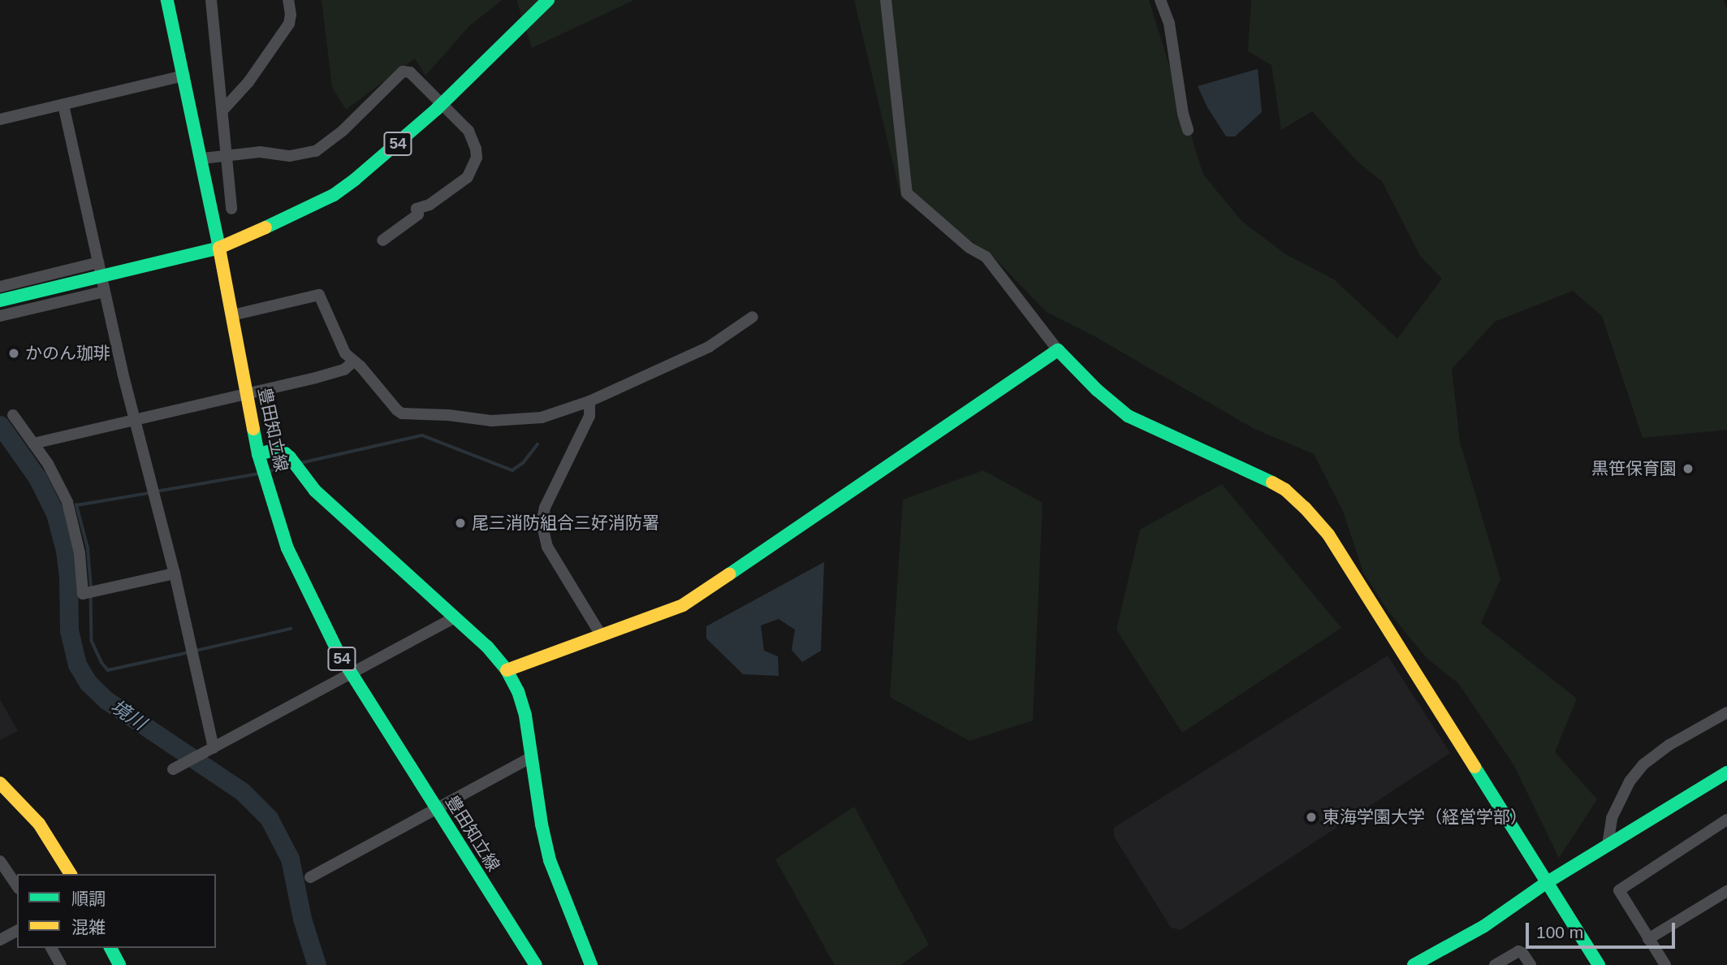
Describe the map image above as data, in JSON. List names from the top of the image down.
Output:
{
  "streets": {
    "street": ["54", "豊田知立線"]
  },
  "crossings": [
    ["54", "豊田知立線"]
  ],
  "water": ["境川"],
  "places": [
    "かのん珈琲",
    "黒笹保育園",
    "尾三消防組合三好消防署",
    "東海学園大学（経営学部）"
  ],
  "legend": ["順調", "混雑"],
  "scale_bar": "100 m"
}
